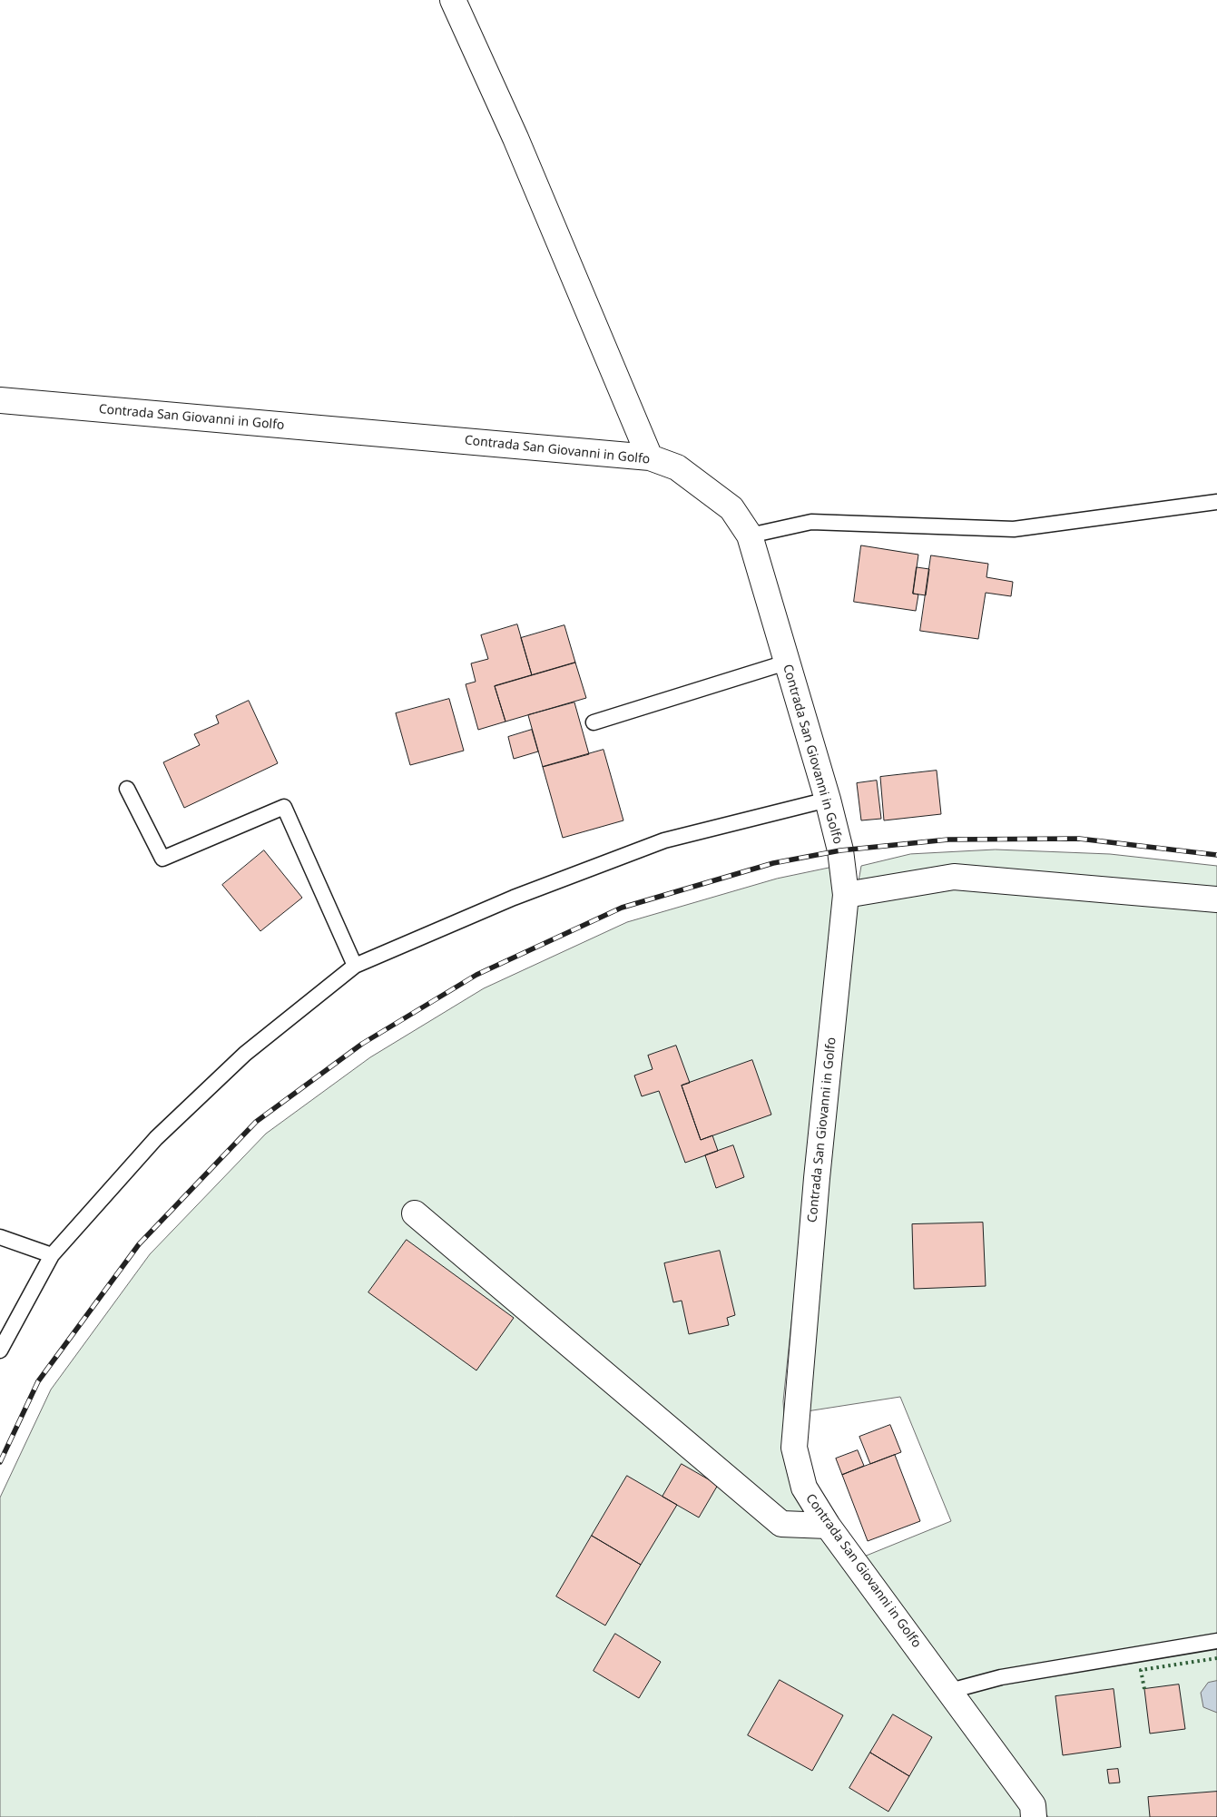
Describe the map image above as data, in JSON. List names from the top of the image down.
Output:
{
  "streets": {
    "street": ["Contrada San Giovanni in Golfo"]
  }
}
